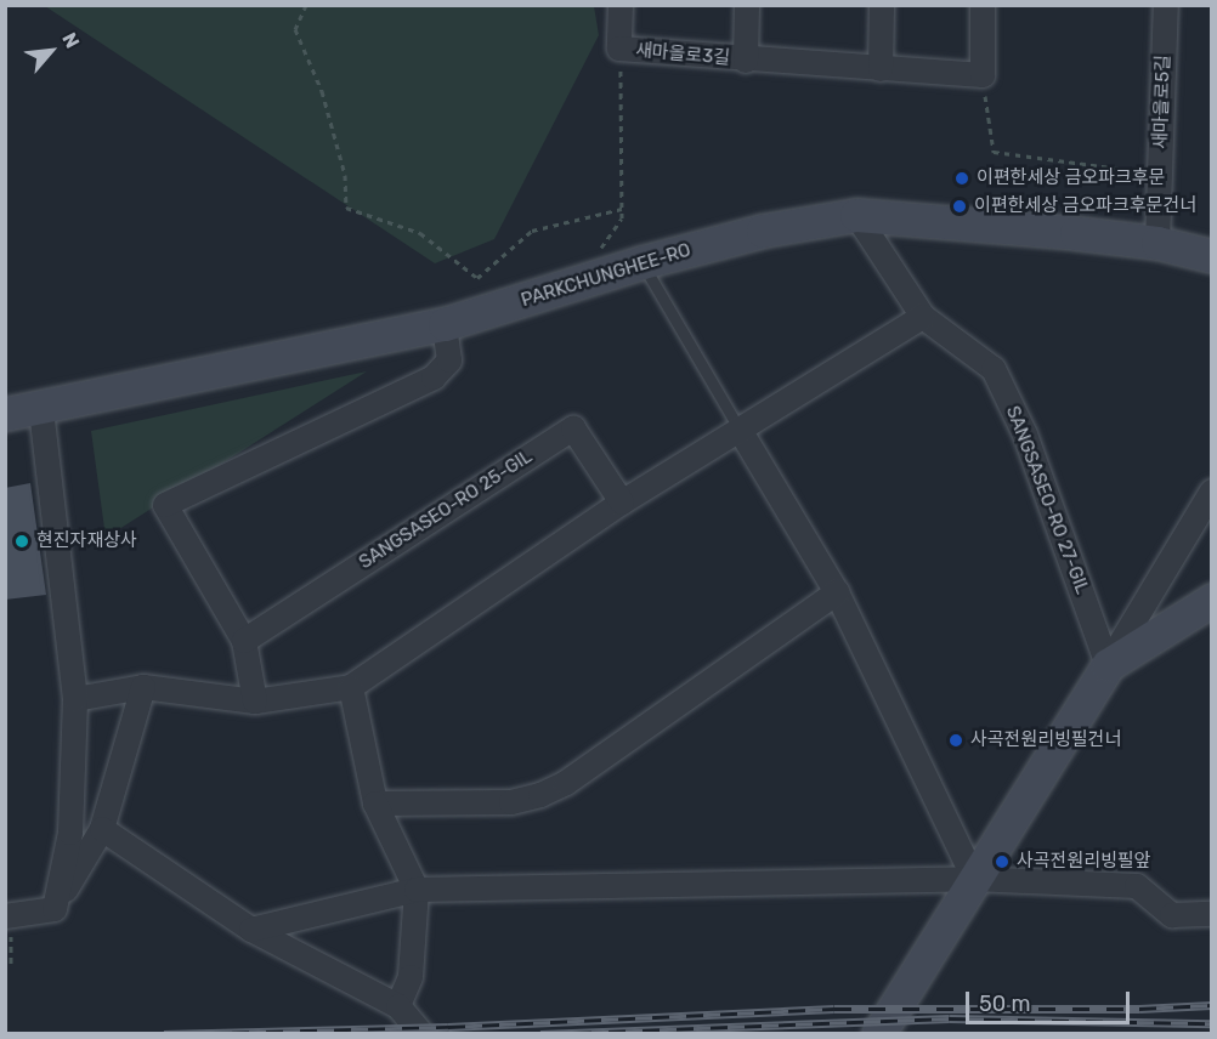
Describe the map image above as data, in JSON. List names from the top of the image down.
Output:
{
  "streets": {
    "street": [
      "새마을로3길",
      "새마을로5길",
      "PARKCHUNGHEE-RO",
      "SANGSASEO-RO 27-GIL",
      "SANGSASEO-RO 25-GIL"
    ]
  },
  "crossings": [
    ["새마을로5길", "PARKCHUNGHEE-RO"],
    ["PARKCHUNGHEE-RO", "SANGSASEO-RO 27-GIL"]
  ],
  "places": [
    "이편한세상 금오파크후문",
    "이편한세상 금오파크후문건너",
    "현진자재상사",
    "사곡전원리빙필건너",
    "사곡전원리빙필앞"
  ],
  "scale_bar": "50 m",
  "north": "top right"
}
